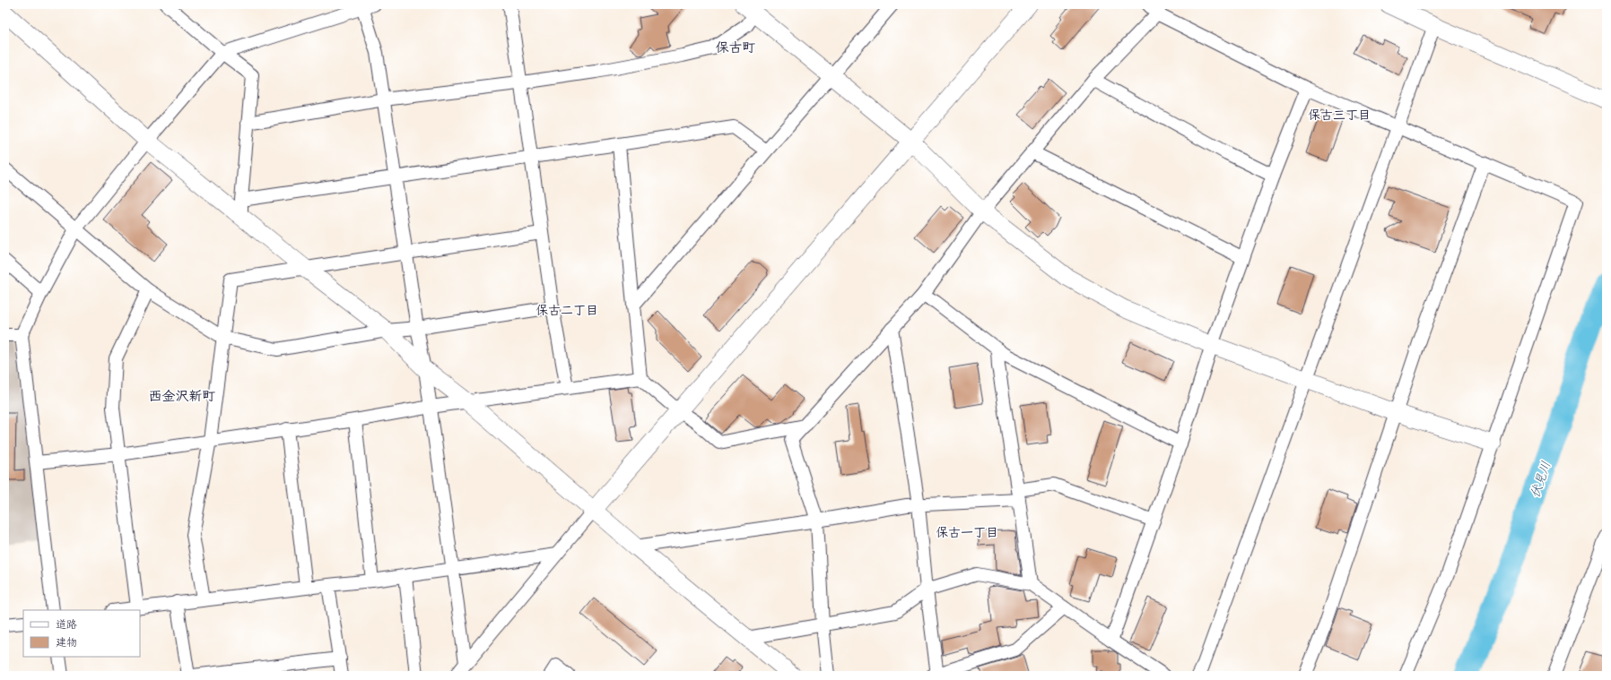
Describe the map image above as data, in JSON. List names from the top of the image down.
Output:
{
  "districts": [
    "保古町",
    "保古三丁目",
    "保古二丁目",
    "西金沢新町",
    "保古一丁目"
  ],
  "water": ["伏見川"],
  "legend": ["道路", "建物"]
}
